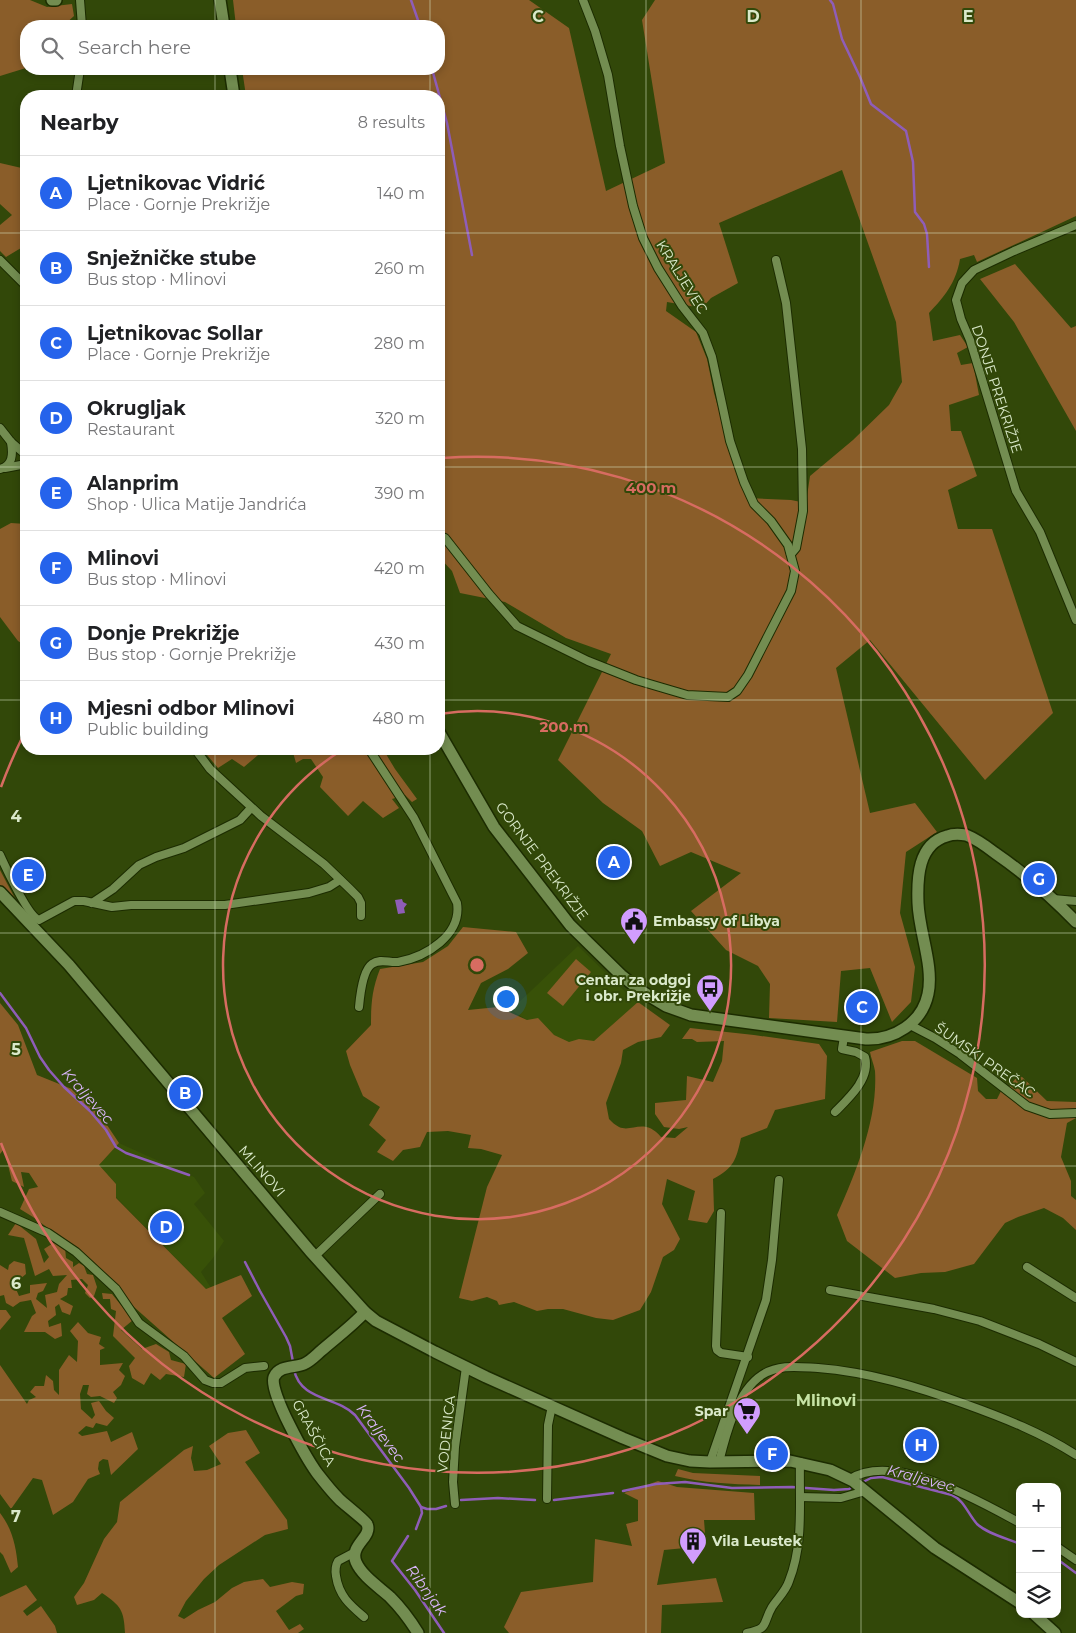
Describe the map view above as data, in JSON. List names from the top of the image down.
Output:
{
  "streets": {
    "street": [
      "KRALJEVEC",
      "DONJE PREKRIŽJE",
      "GORNJE PREKRIŽJE",
      "ŠUMSKI PREČAC",
      "MLINOVI",
      "GRAŠČICA",
      "VODENICA"
    ]
  },
  "crossings": [
    ["GORNJE PREKRIŽJE", "ŠUMSKI PREČAC"],
    ["MLINOVI", "GRAŠČICA"],
    ["MLINOVI", "VODENICA"]
  ],
  "districts": ["Mlinovi"],
  "water": ["Kraljevec", "Ribnjak"],
  "places": {
    "public building": ["Embassy of Libya"],
    "bus stop": ["Centar za odgoj i obr. Prekrižje"],
    "supermarket": ["Spar"],
    "building": ["Vila Leustek"]
  },
  "page": {
    "search": "Search here",
    "heading": ["Nearby", "8 results"],
    "list": [
      {
        "mark": "A",
        "name": "Ljetnikovac Vidrić",
        "note": "Place · Gornje Prekrižje",
        "value": "140 m"
      },
      {
        "mark": "B",
        "name": "Snježničke stube",
        "note": "Bus stop · Mlinovi",
        "value": "260 m"
      },
      {
        "mark": "C",
        "name": "Ljetnikovac Sollar",
        "note": "Place · Gornje Prekrižje",
        "value": "280 m"
      },
      {
        "mark": "D",
        "name": "Okrugljak",
        "note": "Restaurant",
        "value": "320 m"
      },
      {
        "mark": "E",
        "name": "Alanprim",
        "note": "Shop · Ulica Matije Jandrića",
        "value": "390 m"
      },
      {
        "mark": "F",
        "name": "Mlinovi",
        "note": "Bus stop · Mlinovi",
        "value": "420 m"
      },
      {
        "mark": "G",
        "name": "Donje Prekrižje",
        "note": "Bus stop · Gornje Prekrižje",
        "value": "430 m"
      },
      {
        "mark": "H",
        "name": "Mjesni odbor Mlinovi",
        "note": "Public building",
        "value": "480 m"
      }
    ],
    "pins": [
      "A",
      "E",
      "G",
      "C",
      "B",
      "D",
      "H",
      "F"
    ],
    "map_buttons": ["+", "−"]
  },
  "grid": {
    "columns": ["C", "D", "E"],
    "rows": [
      "4",
      "5",
      "6",
      "7"
    ]
  },
  "rings": ["400 m", "200 m"]
}
